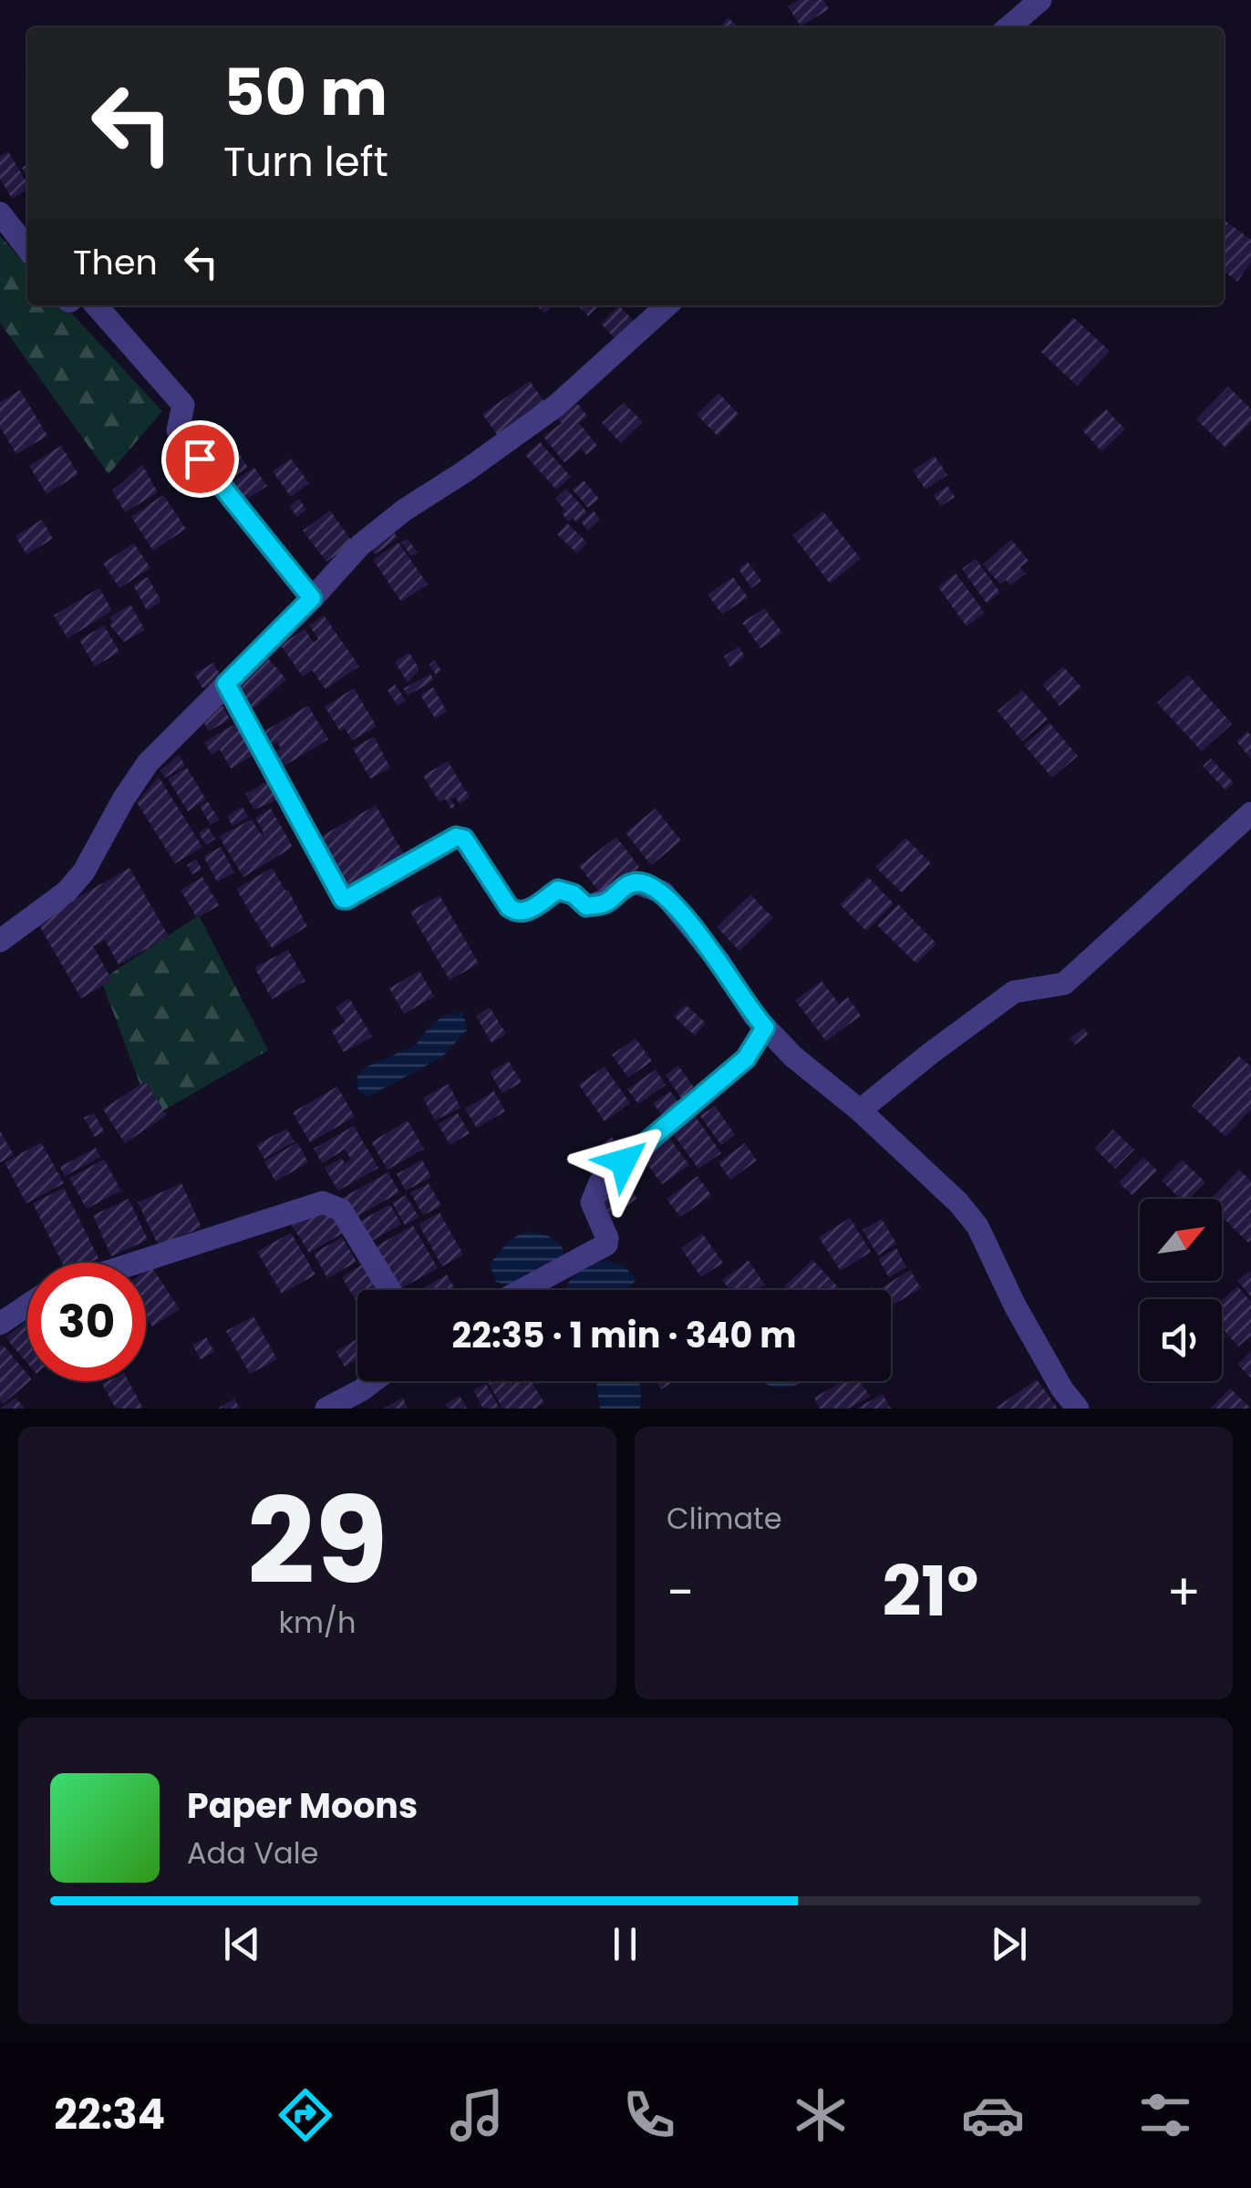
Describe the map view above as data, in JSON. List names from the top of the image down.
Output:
{
  "north": "top right",
  "page": {
    "turn": ["50 m", "Turn left"],
    "then": "Then",
    "limit": "30",
    "trip": "22:35 · 1 min · 340 m",
    "tile": [
      ["29", "km/h"],
      "Climate"
    ],
    "heat": ["−", "21°", "+"],
    "song": ["Paper Moons", "Ada Vale"],
    "tabs": "22:34"
  }
}
